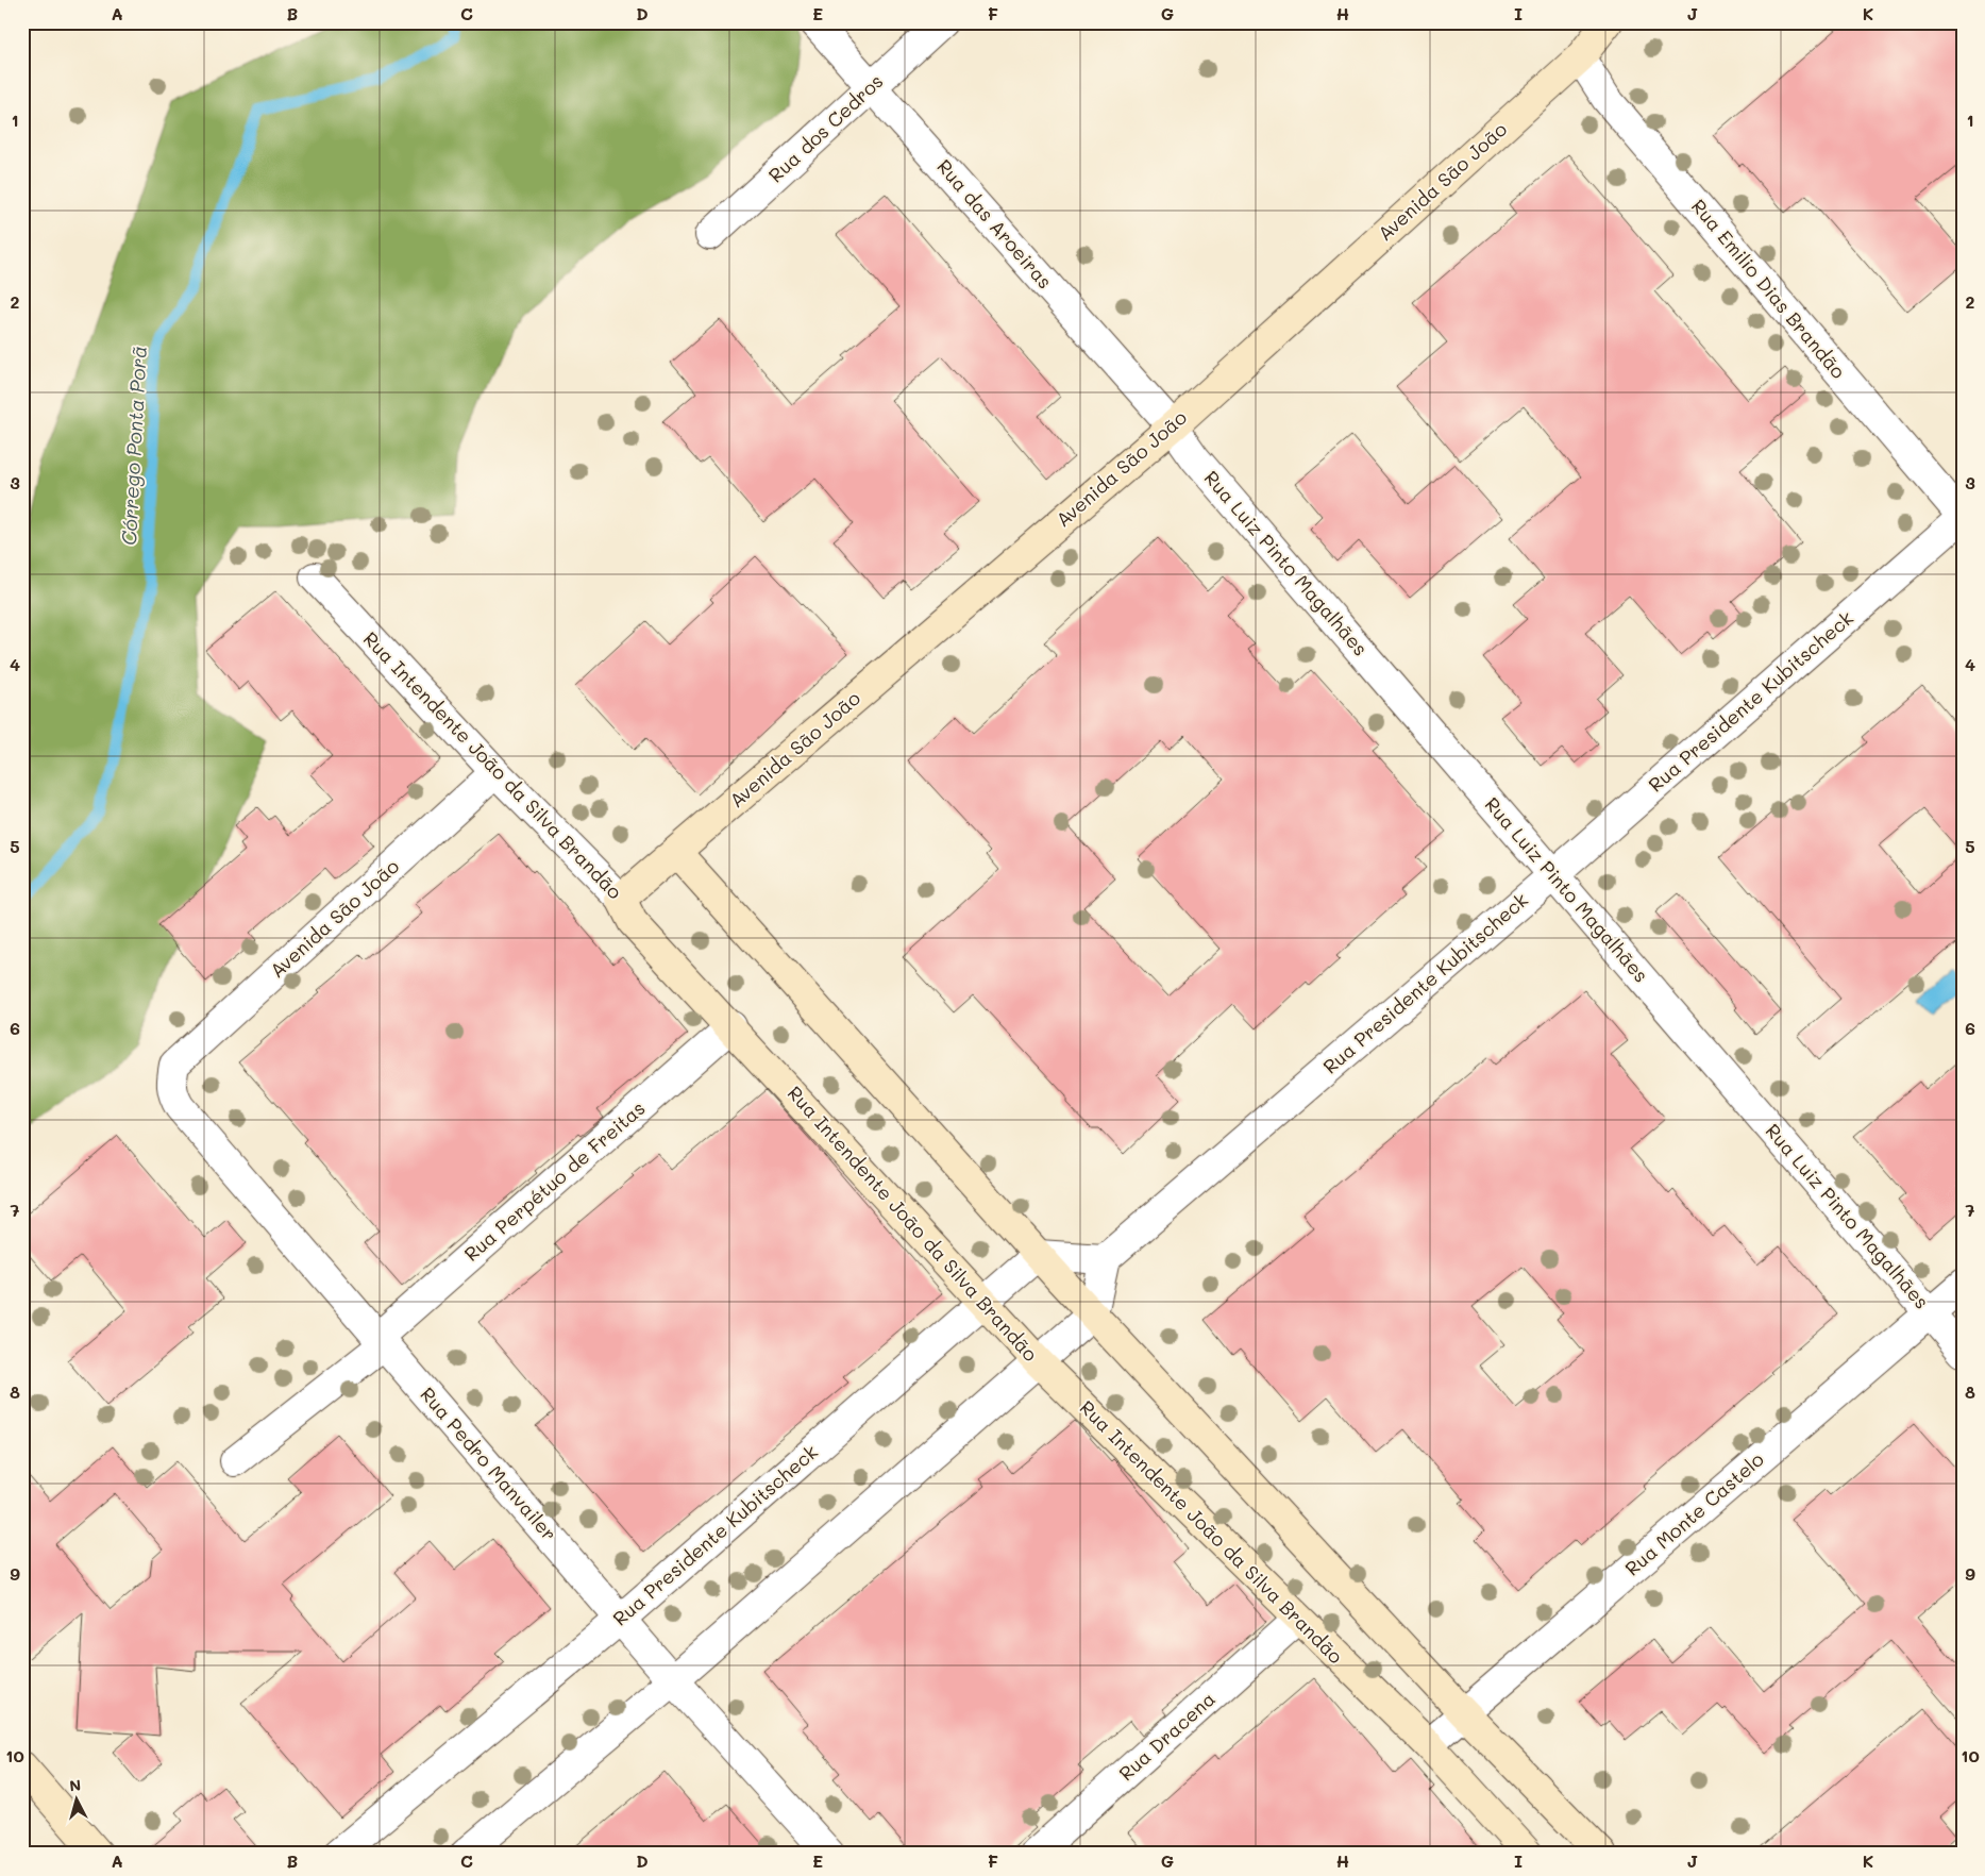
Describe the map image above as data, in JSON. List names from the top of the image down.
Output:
{
  "streets": {
    "street": [
      "Rua dos Cedros",
      "Avenida São João",
      "Rua das Aroeiras",
      "Rua Emilio Dias Brandão",
      "Rua Luiz Pinto Magalhães",
      "Rua Presidente Kubitscheck",
      "Rua Intendente João da Silva Brandão",
      "Rua Perpétuo de Freitas",
      "Rua Pedro Manvailer",
      "Rua Monte Castelo",
      "Rua Dracena"
    ]
  },
  "crossings": [
    ["Rua dos Cedros", "Rua das Aroeiras"],
    ["Avenida São João", "Rua das Aroeiras"],
    ["Avenida São João", "Rua Emilio Dias Brandão"],
    ["Avenida São João", "Rua Luiz Pinto Magalhães"],
    ["Avenida São João", "Rua Intendente João da Silva Brandão"],
    ["Avenida São João", "Rua Pedro Manvailer"],
    ["Rua das Aroeiras", "Rua Luiz Pinto Magalhães"],
    ["Rua Emilio Dias Brandão", "Rua Presidente Kubitscheck"],
    ["Rua Luiz Pinto Magalhães", "Rua Presidente Kubitscheck"],
    ["Rua Luiz Pinto Magalhães", "Rua Monte Castelo"],
    ["Rua Presidente Kubitscheck", "Rua Intendente João da Silva Brandão"],
    ["Rua Presidente Kubitscheck", "Rua Pedro Manvailer"],
    ["Rua Intendente João da Silva Brandão", "Rua Perpétuo de Freitas"],
    ["Rua Intendente João da Silva Brandão", "Rua Monte Castelo"],
    ["Rua Intendente João da Silva Brandão", "Rua Dracena"],
    ["Rua Perpétuo de Freitas", "Rua Pedro Manvailer"]
  ],
  "water": ["Córrego Ponta Porã"],
  "north": "top",
  "grid": {
    "columns": [
      "A",
      "B",
      "C",
      "D",
      "E",
      "F",
      "G",
      "H",
      "I",
      "J",
      "K"
    ],
    "rows": [
      "1",
      "2",
      "3",
      "4",
      "5",
      "6",
      "7",
      "8",
      "9",
      "10"
    ]
  }
}
